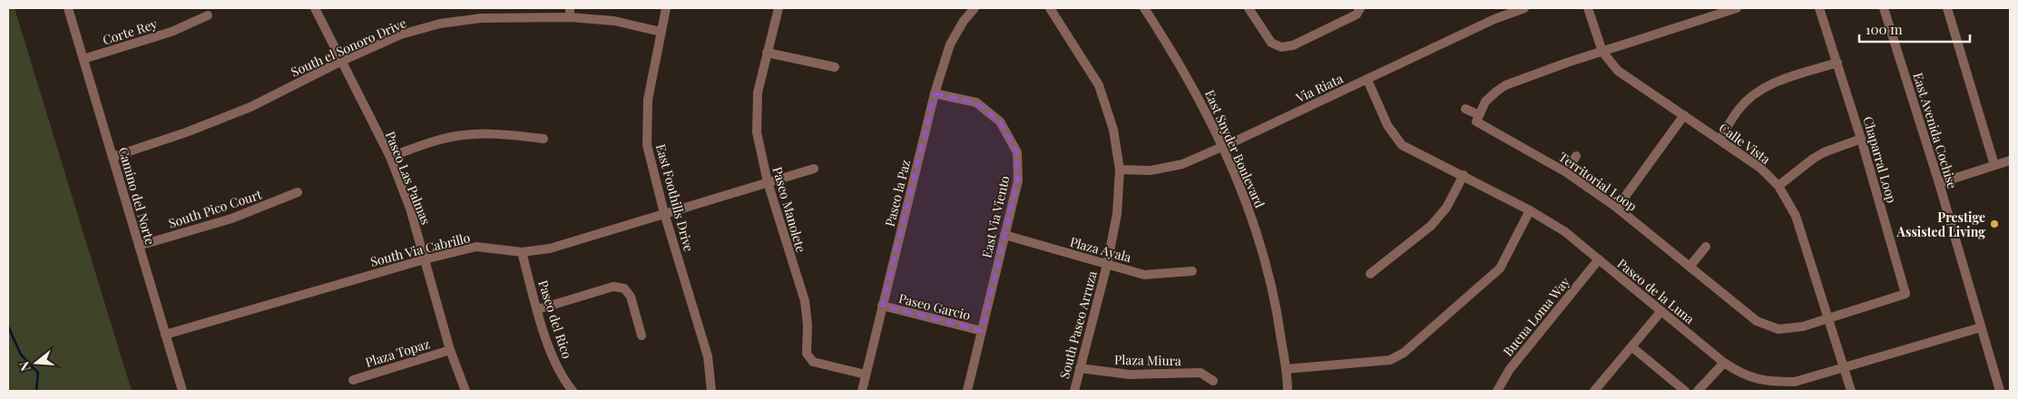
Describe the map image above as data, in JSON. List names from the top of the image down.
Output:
{
  "streets": {
    "street": [
      "Corte Rey",
      "South el Sonoro Drive",
      "Via Riata",
      "East Avenida Cochise",
      "Calle Vista",
      "East Snyder Boulevard",
      "Chaparral Loop",
      "Paseo Las Palmas",
      "Territorial Loop",
      "Paseo la Paz",
      "Camino del Norte",
      "East Foothills Drive",
      "South Pico Court",
      "Paseo Manolete",
      "East Via Viento",
      "South Via Cabrillo",
      "Plaza Ayala",
      "Paseo de la Luna",
      "Paseo Garcio",
      "Buena Loma Way",
      "Paseo del Rico",
      "South Paseo Arruza",
      "Plaza Topaz",
      "Plaza Miura"
    ]
  },
  "crossings": [
    ["Corte Rey", "Camino del Norte"],
    ["South el Sonoro Drive", "Paseo Las Palmas"],
    ["South el Sonoro Drive", "Camino del Norte"],
    ["South el Sonoro Drive", "East Foothills Drive"],
    ["Via Riata", "East Snyder Boulevard"],
    ["Via Riata", "Paseo de la Luna"],
    ["Via Riata", "South Paseo Arruza"],
    ["East Avenida Cochise", "Paseo de la Luna"],
    ["Calle Vista", "Chaparral Loop"],
    ["Calle Vista", "Territorial Loop"],
    ["Calle Vista", "Paseo de la Luna"],
    ["Chaparral Loop", "Territorial Loop"],
    ["Paseo Las Palmas", "South Via Cabrillo"],
    ["Paseo Las Palmas", "Plaza Topaz"],
    ["Paseo la Paz", "Paseo Manolete"],
    ["Paseo la Paz", "East Via Viento"],
    ["Paseo la Paz", "Paseo Garcio"],
    ["Camino del Norte", "South Pico Court"],
    ["Camino del Norte", "South Via Cabrillo"],
    ["East Foothills Drive", "South Via Cabrillo"],
    ["Paseo Manolete", "South Via Cabrillo"],
    ["East Via Viento", "Plaza Ayala"],
    ["East Via Viento", "Paseo Garcio"],
    ["South Via Cabrillo", "Paseo del Rico"],
    ["Plaza Ayala", "South Paseo Arruza"],
    ["Paseo de la Luna", "Buena Loma Way"],
    ["South Paseo Arruza", "Plaza Miura"]
  ],
  "places": ["Prestige Assisted Living"],
  "scale_bar": "100 m",
  "north": "left"
}
